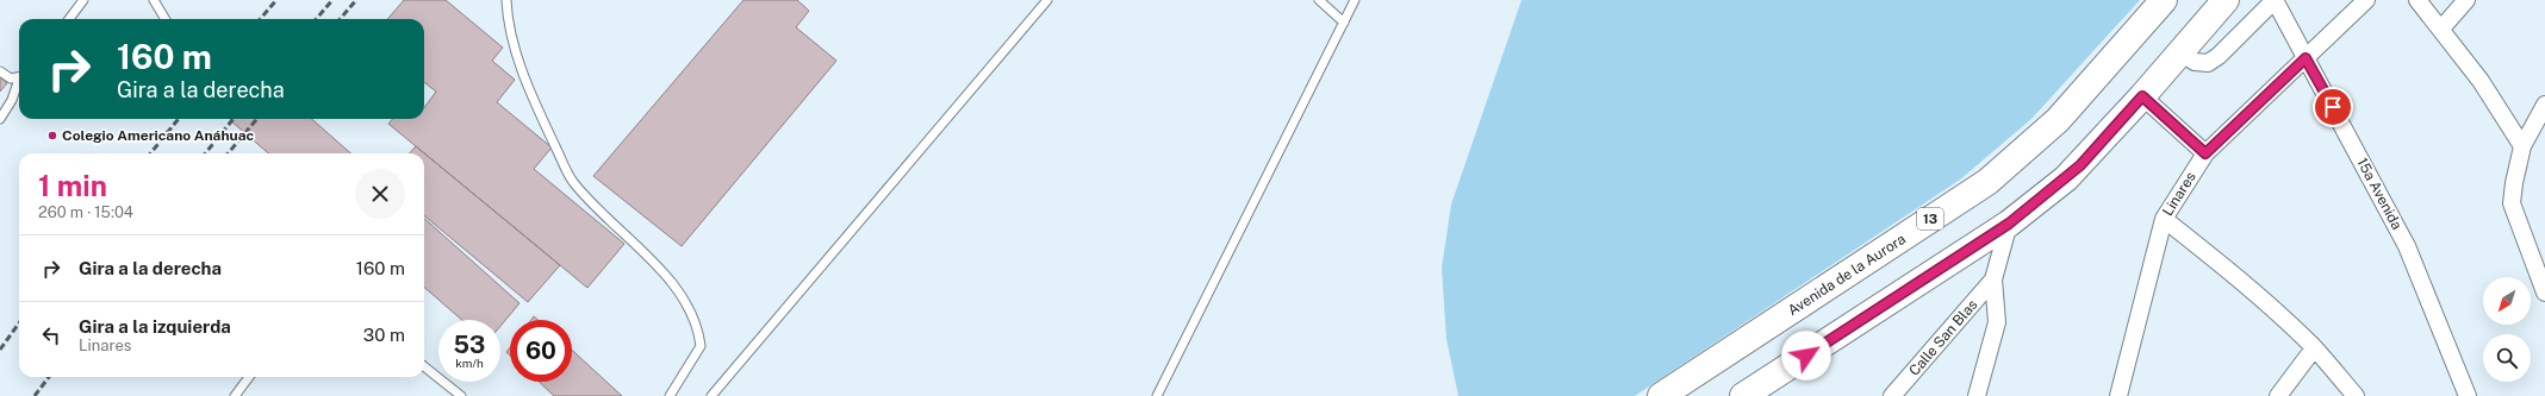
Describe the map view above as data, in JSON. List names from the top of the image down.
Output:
{
  "streets": {
    "main road": ["13", "Avenida de la Aurora"],
    "street": ["Linares", "15a Avenida", "Calle San Blas"]
  },
  "crossings": [
    ["Linares", "15a Avenida"]
  ],
  "places": ["Colegio Americano Anáhuac"],
  "north": "bottom left",
  "page": {
    "turn": ["160 m", "Gira a la derecha"],
    "heading": ["1 min", "260 m · 15:04"],
    "list": [
      {
        "name": "Gira a la derecha",
        "value": "160 m"
      },
      {
        "name": "Gira a la izquierda",
        "note": "Linares",
        "value": "30 m"
      }
    ],
    "speed": "53 km/h",
    "limit": "60"
  }
}
